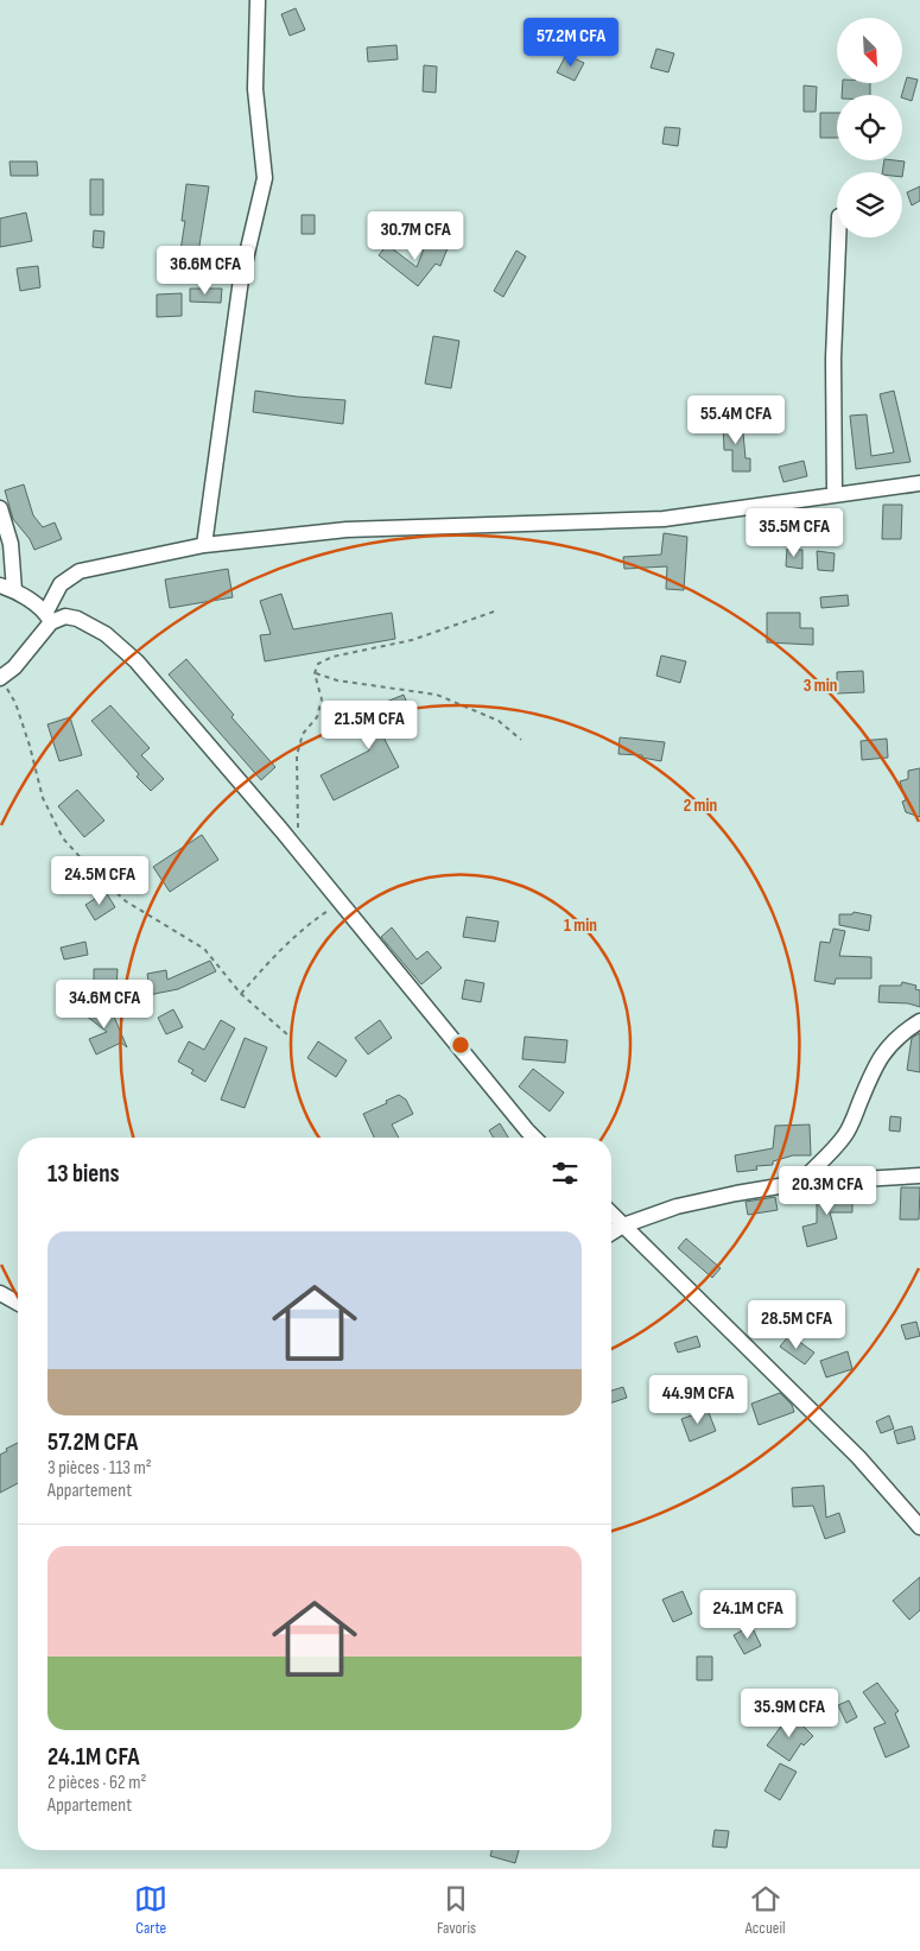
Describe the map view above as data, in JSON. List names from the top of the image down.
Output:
{
  "north": "bottom right",
  "page": {
    "price": [
      "57.2M CFA",
      "30.7M CFA",
      "36.6M CFA",
      "55.4M CFA",
      "35.5M CFA",
      "21.5M CFA",
      "24.5M CFA",
      "34.6M CFA",
      "20.3M CFA",
      "28.5M CFA",
      "44.9M CFA",
      "24.1M CFA",
      "35.9M CFA"
    ],
    "heading": "13 biens",
    "list": [
      {
        "name": "57.2M CFA",
        "note": "3 pièces · 113 m² · Appartement"
      },
      {
        "name": "24.1M CFA",
        "note": "2 pièces · 62 m² · Appartement"
      }
    ],
    "tabs": ["Carte", "Favoris", "Accueil"]
  },
  "rings": ["3 min", "2 min", "1 min"]
}
